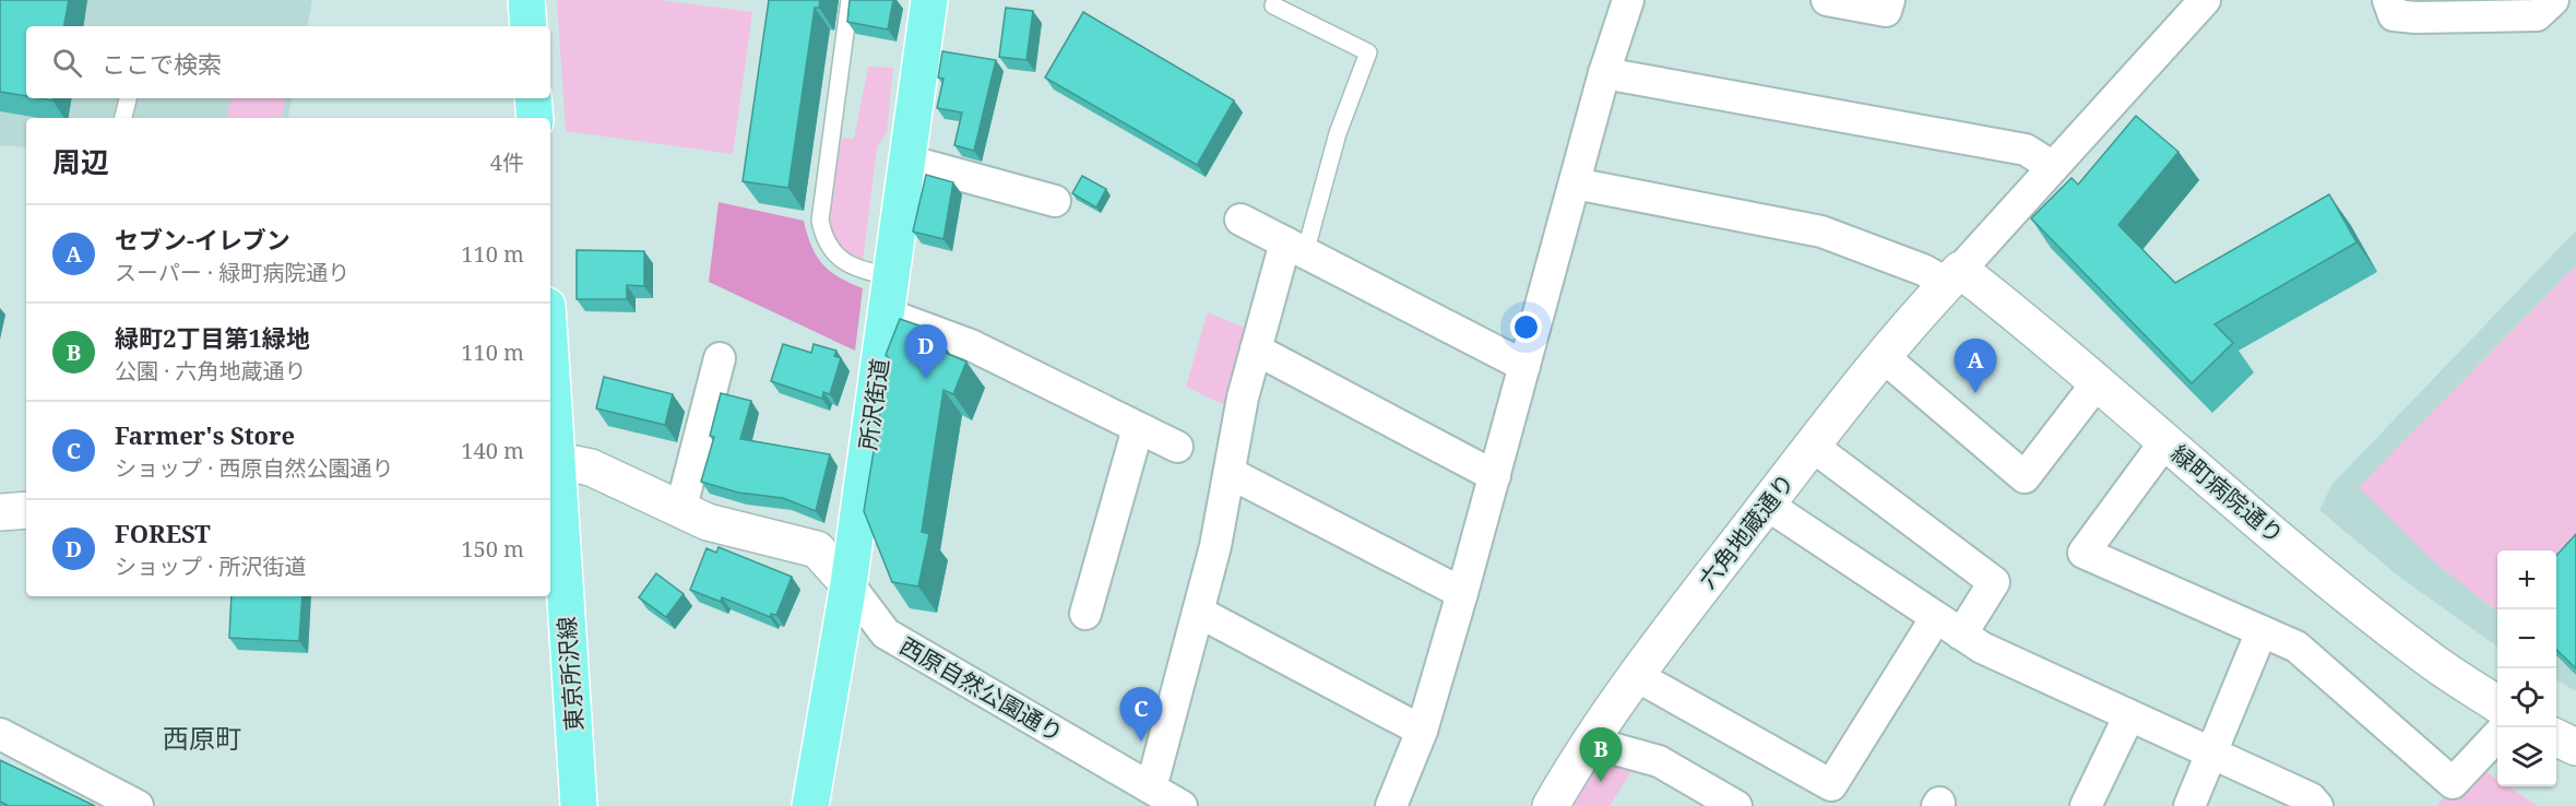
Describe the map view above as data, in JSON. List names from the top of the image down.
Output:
{
  "streets": {
    "main road": ["所沢街道", "東京所沢線"],
    "street": ["緑町病院通り", "六角地蔵通り", "西原自然公園通り"]
  },
  "crossings": [
    ["所沢街道", "西原自然公園通り"],
    ["緑町病院通り", "六角地蔵通り"],
    ["東京所沢線", "西原自然公園通り"]
  ],
  "districts": ["西原町"],
  "page": {
    "search": "ここで検索",
    "heading": ["周辺", "4件"],
    "list": [
      {
        "mark": "A",
        "name": "セブン-イレブン",
        "note": "スーパー · 緑町病院通り",
        "value": "110 m"
      },
      {
        "mark": "B",
        "name": "緑町2丁目第1緑地",
        "note": "公園 · 六角地蔵通り",
        "value": "110 m"
      },
      {
        "mark": "C",
        "name": "Farmer's Store",
        "note": "ショップ · 西原自然公園通り",
        "value": "140 m"
      },
      {
        "mark": "D",
        "name": "FOREST",
        "note": "ショップ · 所沢街道",
        "value": "150 m"
      }
    ],
    "pins": [
      "D",
      "A",
      "C",
      "B"
    ],
    "map_buttons": ["+", "−"]
  }
}
